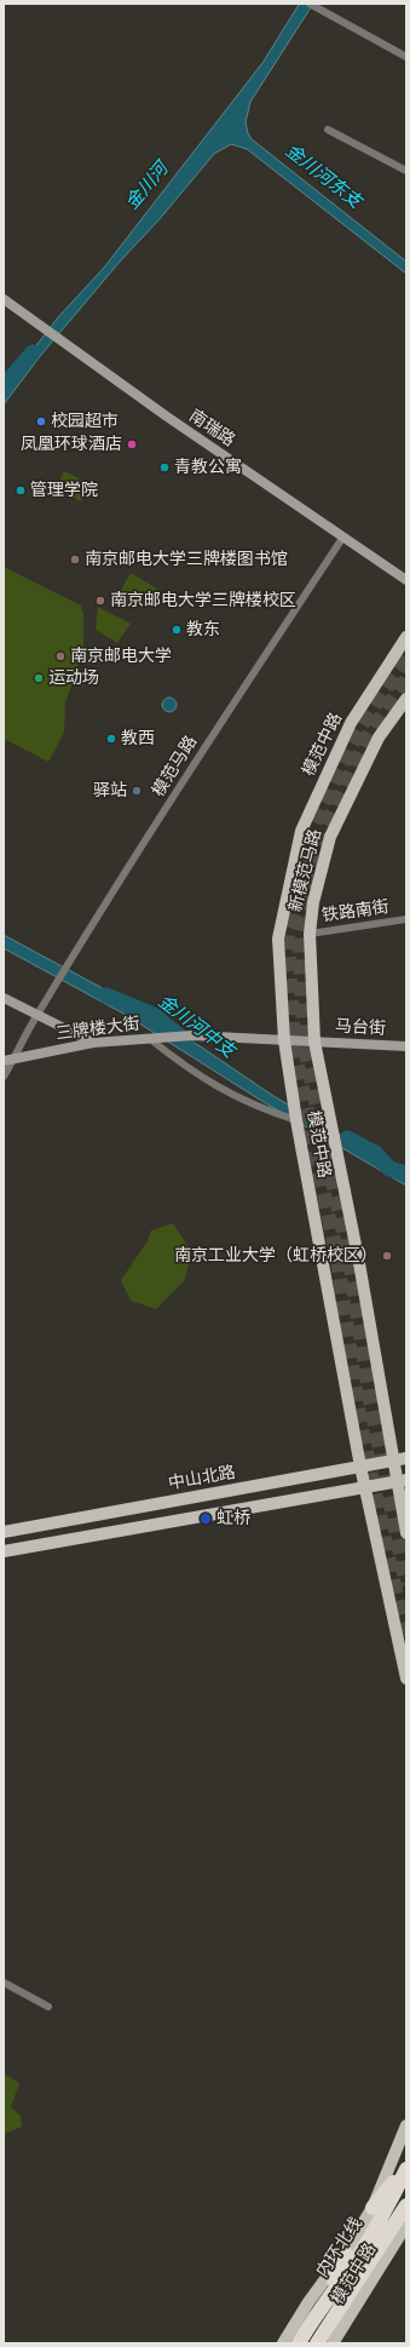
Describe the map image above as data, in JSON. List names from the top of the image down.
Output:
{
  "streets": {
    "highway": ["内环北线"],
    "main road": ["模范中路", "新模范马路", "中山北路"],
    "street": [
      "南瑞路",
      "模范马路",
      "铁路南街",
      "马台街",
      "三牌楼大街"
    ]
  },
  "crossings": [
    ["南瑞路", "模范马路"],
    ["模范中路", "新模范马路"],
    ["模范中路", "马台街"],
    ["模范中路", "三牌楼大街"],
    ["模范中路", "中山北路"],
    ["模范马路", "三牌楼大街"],
    ["新模范马路", "铁路南街"],
    ["新模范马路", "马台街"],
    ["新模范马路", "三牌楼大街"],
    ["马台街", "三牌楼大街"]
  ],
  "water": ["金川河东支", "金川河", "金川河中支"],
  "places": [
    "校园超市",
    "凤凰环球酒店",
    "青教公寓",
    "管理学院",
    "南京邮电大学三牌楼图书馆",
    "南京邮电大学三牌楼校区",
    "教东",
    "南京邮电大学",
    "运动场",
    "教西",
    "驿站",
    "南京工业大学（虹桥校区）",
    "虹桥"
  ]
}
